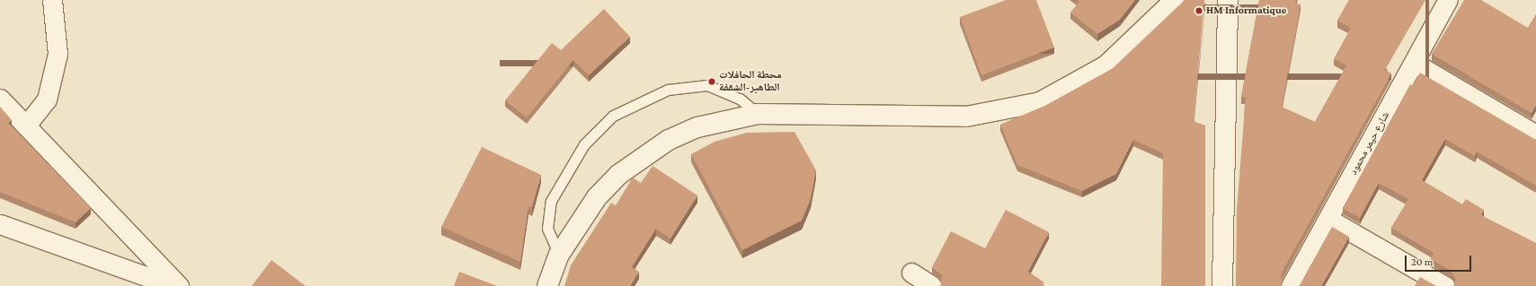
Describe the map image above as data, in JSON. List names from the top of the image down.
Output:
{
  "streets": {
    "street": ["شارع حيمر محمود"]
  },
  "places": ["HM Informatique", "محطة الحافلات الطاهير-الشقفة"],
  "scale_bar": "20 m"
}
